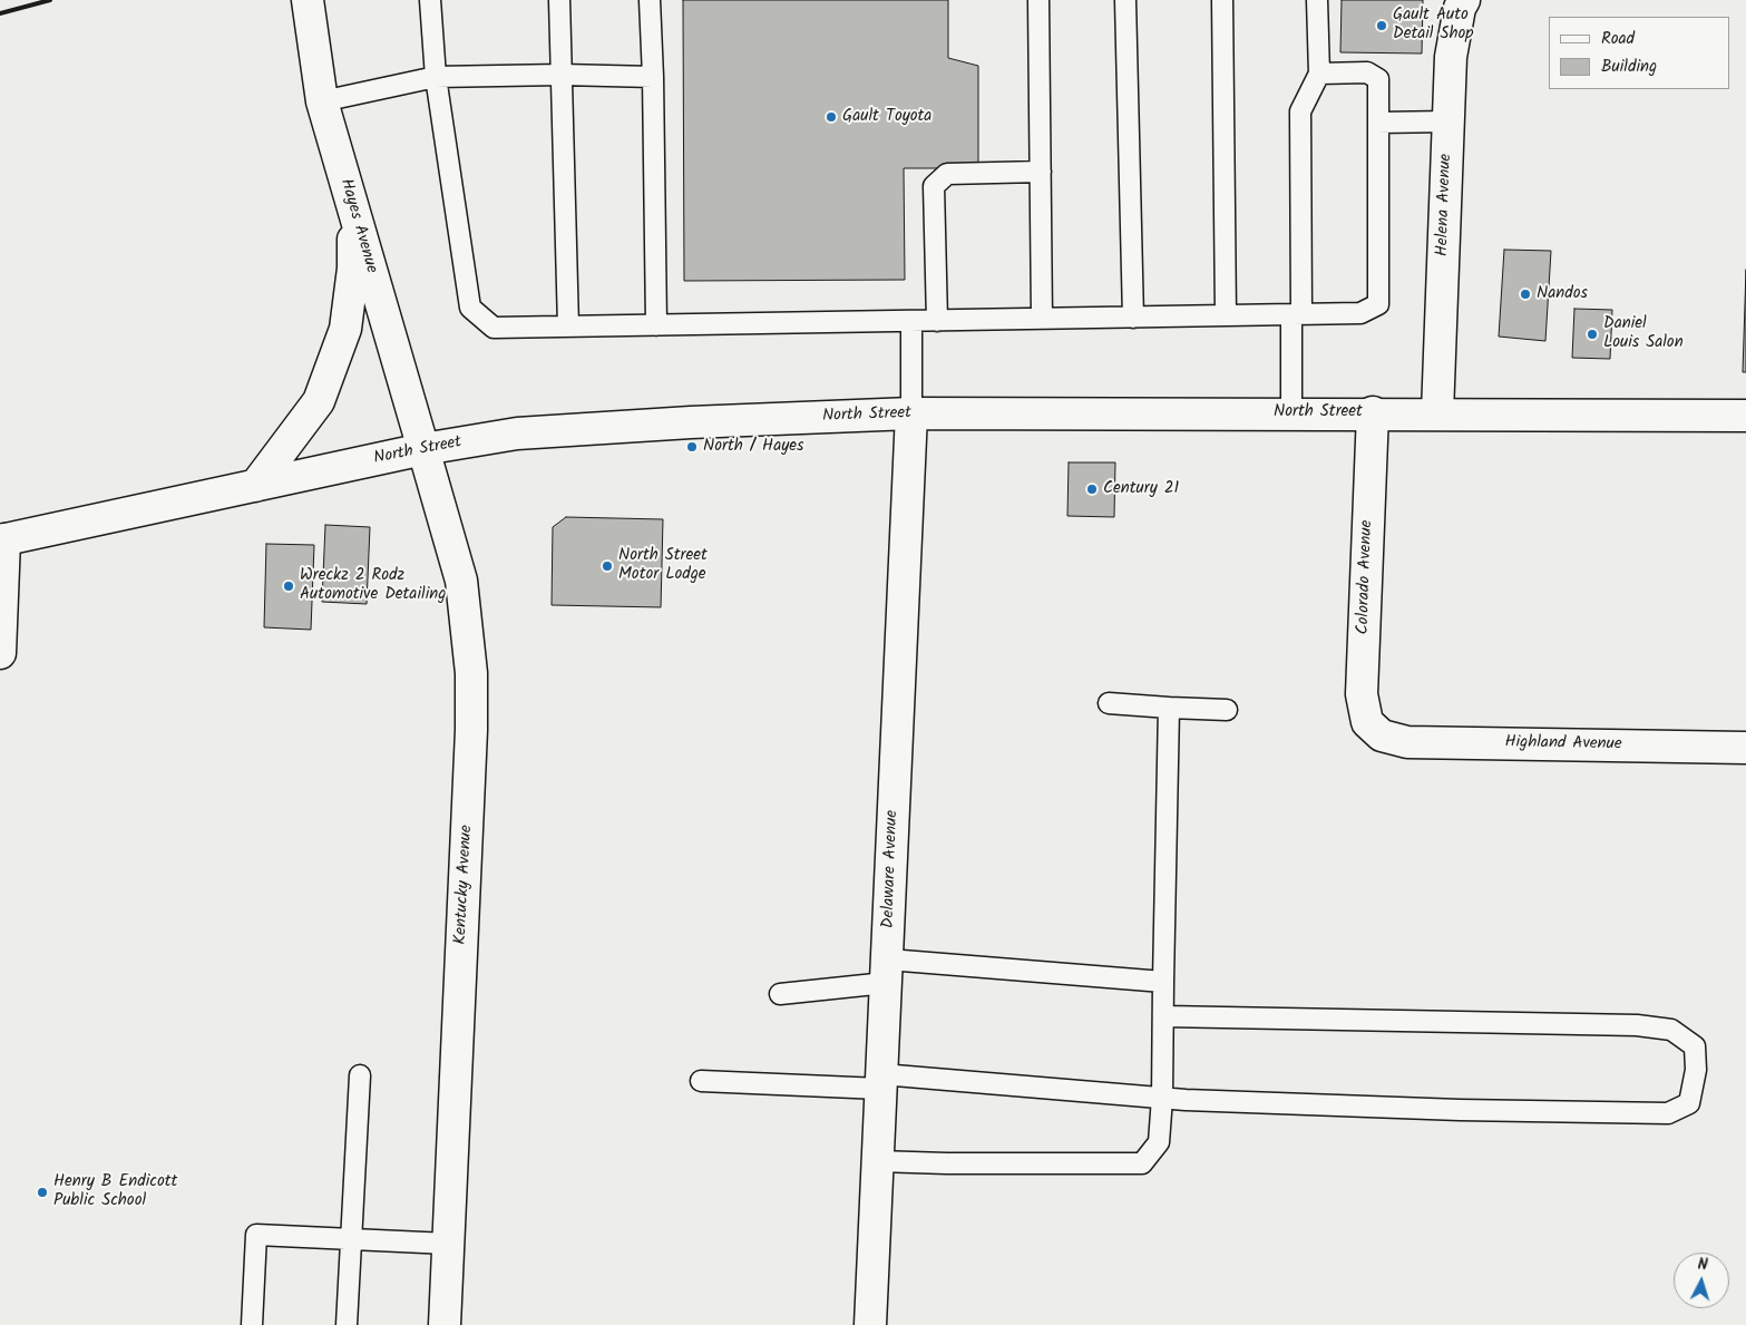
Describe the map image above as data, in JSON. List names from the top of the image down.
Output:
{
  "streets": {
    "street": [
      "Helena Avenue",
      "Hayes Avenue",
      "North Street",
      "Colorado Avenue",
      "Highland Avenue",
      "Delaware Avenue",
      "Kentucky Avenue"
    ]
  },
  "crossings": [
    ["Helena Avenue", "North Street"],
    ["Hayes Avenue", "North Street"],
    ["Hayes Avenue", "Kentucky Avenue"],
    ["North Street", "Colorado Avenue"],
    ["North Street", "Delaware Avenue"],
    ["North Street", "Kentucky Avenue"],
    ["Colorado Avenue", "Highland Avenue"]
  ],
  "places": [
    "Gault Auto Detail Shop",
    "Gault Toyota",
    "Nandos",
    "Daniel Louis Salon",
    "North / Hayes",
    "Century 21",
    "North Street Motor Lodge",
    "Wreckz 2 Rodz Automotive Detailing",
    "Henry B Endicott Public School"
  ],
  "legend": ["Road", "Building"],
  "north": "top"
}
